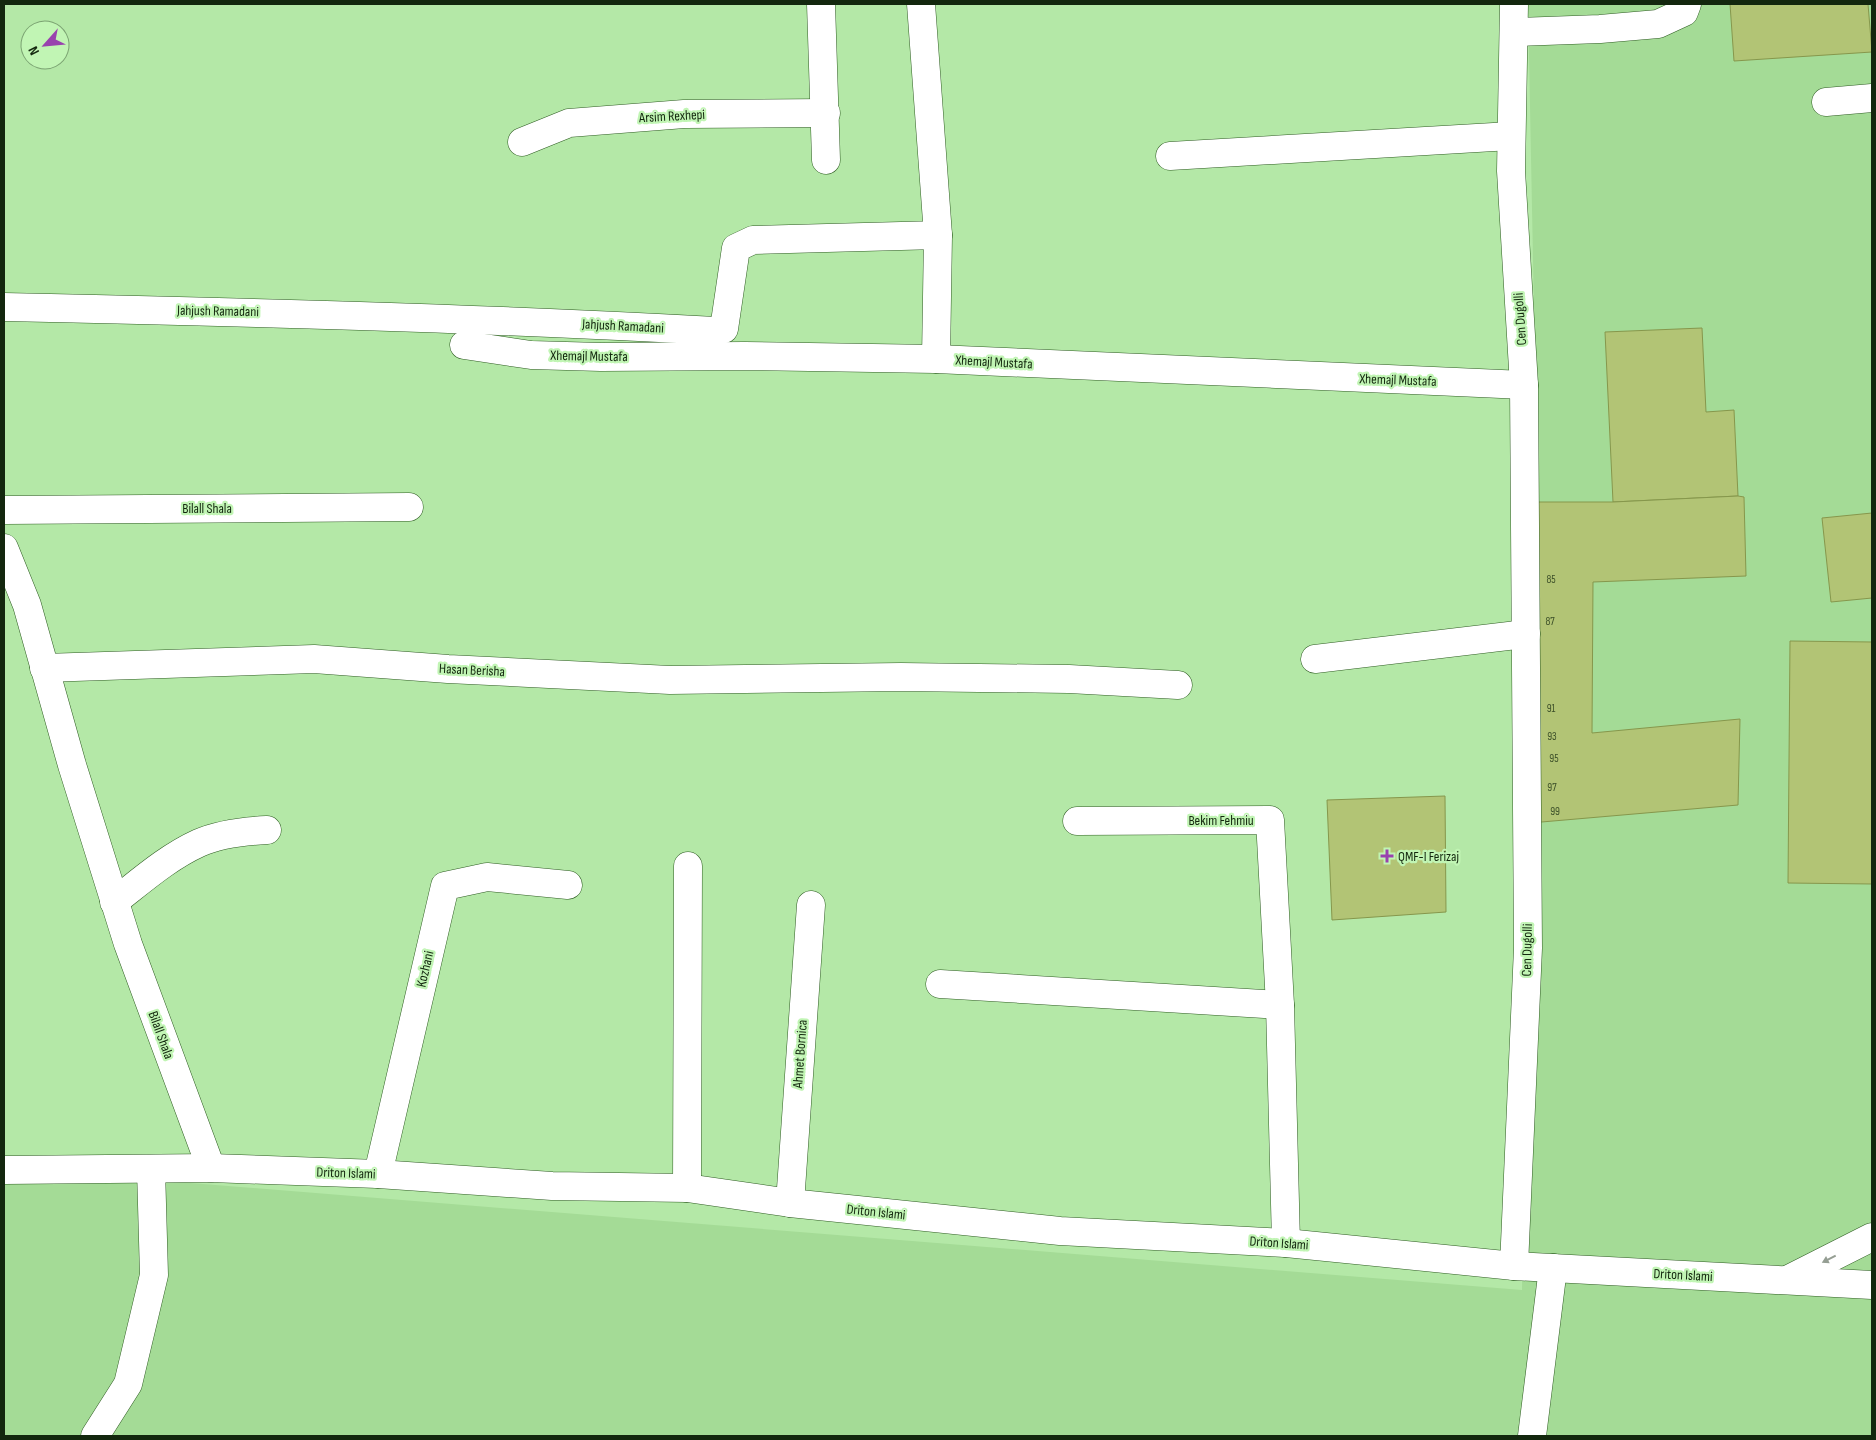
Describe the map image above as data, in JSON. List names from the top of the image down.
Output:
{
  "streets": {
    "street": [
      "Arsim Rexhepi",
      "Jahjush Ramadani",
      "Cen Dugolli",
      "Xhemajl Mustafa",
      "Bilall Shala",
      "Hasan Berisha",
      "Bekim Fehmiu",
      "Kozhani",
      "Ahmet Bornica",
      "Driton Islami"
    ]
  },
  "crossings": [
    ["Cen Dugolli", "Xhemajl Mustafa"],
    ["Cen Dugolli", "Driton Islami"],
    ["Bilall Shala", "Hasan Berisha"],
    ["Bilall Shala", "Driton Islami"],
    ["Bekim Fehmiu", "Driton Islami"],
    ["Kozhani", "Driton Islami"],
    ["Ahmet Bornica", "Driton Islami"]
  ],
  "places": {
    "health": ["QMF-I Ferizaj"]
  },
  "house_numbers": [
    "85",
    "87",
    "91",
    "93",
    "95",
    "97",
    "99"
  ],
  "north": "bottom left"
}
